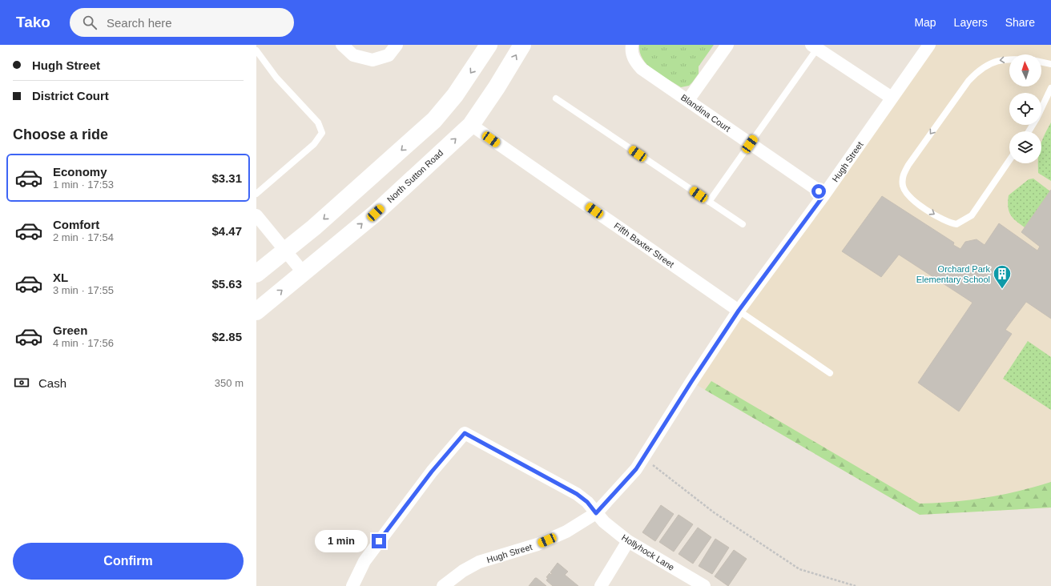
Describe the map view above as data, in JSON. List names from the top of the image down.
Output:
{
  "streets": {
    "main road": ["North Sutton Road"],
    "street": [
      "Blandina Court",
      "Hugh Street",
      "Fifth Baxter Street",
      "Hollyhock Lane"
    ]
  },
  "crossings": [
    ["Blandina Court", "Hugh Street"],
    ["Hugh Street", "Fifth Baxter Street"],
    ["Hugh Street", "Hollyhock Lane"],
    ["North Sutton Road", "Fifth Baxter Street"]
  ],
  "places": {
    "building": ["Orchard Park Elementary School"]
  },
  "north": "top",
  "page": {
    "header": "Tako",
    "search": "Search here",
    "nav": ["Map", "Layers", "Share"],
    "banner": ["Hugh Street", "District Court"],
    "heading": "Choose a ride",
    "list": [
      {
        "name": "Economy",
        "note": "1 min · 17:53",
        "value": "$3.31"
      },
      {
        "name": "Comfort",
        "note": "2 min · 17:54",
        "value": "$4.47"
      },
      {
        "name": "XL",
        "note": "3 min · 17:55",
        "value": "$5.63"
      },
      {
        "name": "Green",
        "note": "4 min · 17:56",
        "value": "$2.85"
      }
    ],
    "pay": ["Cash", "350 m"],
    "bubble": "1 min",
    "buttons": "Confirm"
  }
}
